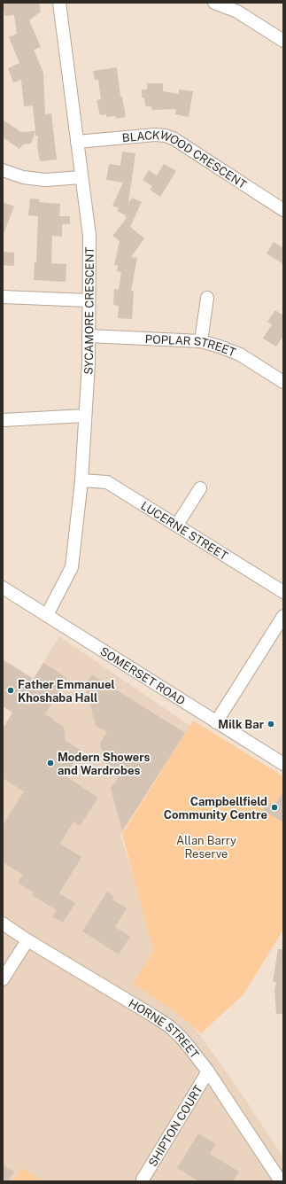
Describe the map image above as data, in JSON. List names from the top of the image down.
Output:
{
  "streets": {
    "street": [
      "BLACKWOOD CRESCENT",
      "SYCAMORE CRESCENT",
      "POPLAR STREET",
      "LUCERNE STREET",
      "SOMERSET ROAD",
      "HORNE STREET",
      "SHIPTON COURT"
    ]
  },
  "crossings": [
    ["BLACKWOOD CRESCENT", "SYCAMORE CRESCENT"],
    ["SYCAMORE CRESCENT", "POPLAR STREET"],
    ["SYCAMORE CRESCENT", "LUCERNE STREET"],
    ["SYCAMORE CRESCENT", "SOMERSET ROAD"],
    ["HORNE STREET", "SHIPTON COURT"]
  ],
  "parks": ["Allan Barry Reserve"],
  "places": [
    "Father Emmanuel Khoshaba Hall",
    "Milk Bar",
    "Modern Showers and Wardrobes",
    "Campbellfield Community Centre"
  ]
}
